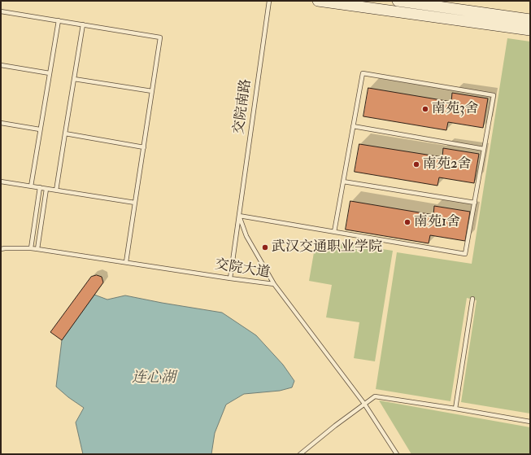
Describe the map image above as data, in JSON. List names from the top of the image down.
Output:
{
  "streets": {
    "lane": ["交院南路", "交院大道"]
  },
  "crossings": [
    ["交院南路", "交院大道"]
  ],
  "water": ["连心湖"],
  "places": [
    "南苑3舍",
    "南苑2舍",
    "南苑1舍",
    "武汉交通职业学院"
  ]
}
